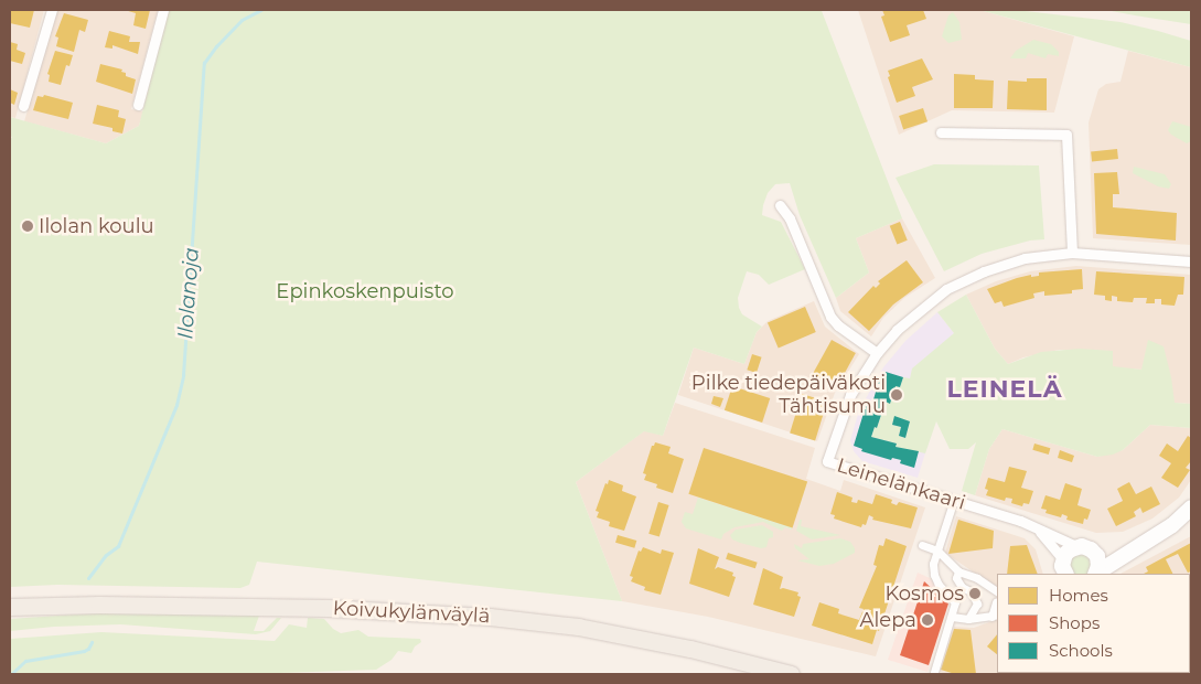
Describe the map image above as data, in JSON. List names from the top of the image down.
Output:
{
  "streets": {
    "main road": ["Koivukylänväylä"],
    "street": ["Leinelänkaari"]
  },
  "districts": ["LEINELÄ"],
  "water": ["Ilolanoja"],
  "parks": ["Epinkoskenpuisto"],
  "places": [
    "Ilolan koulu",
    "Pilke tiedepäiväkoti Tähtisumu",
    "Kosmos",
    "Alepa"
  ],
  "legend": ["Homes", "Shops", "Schools"]
}
